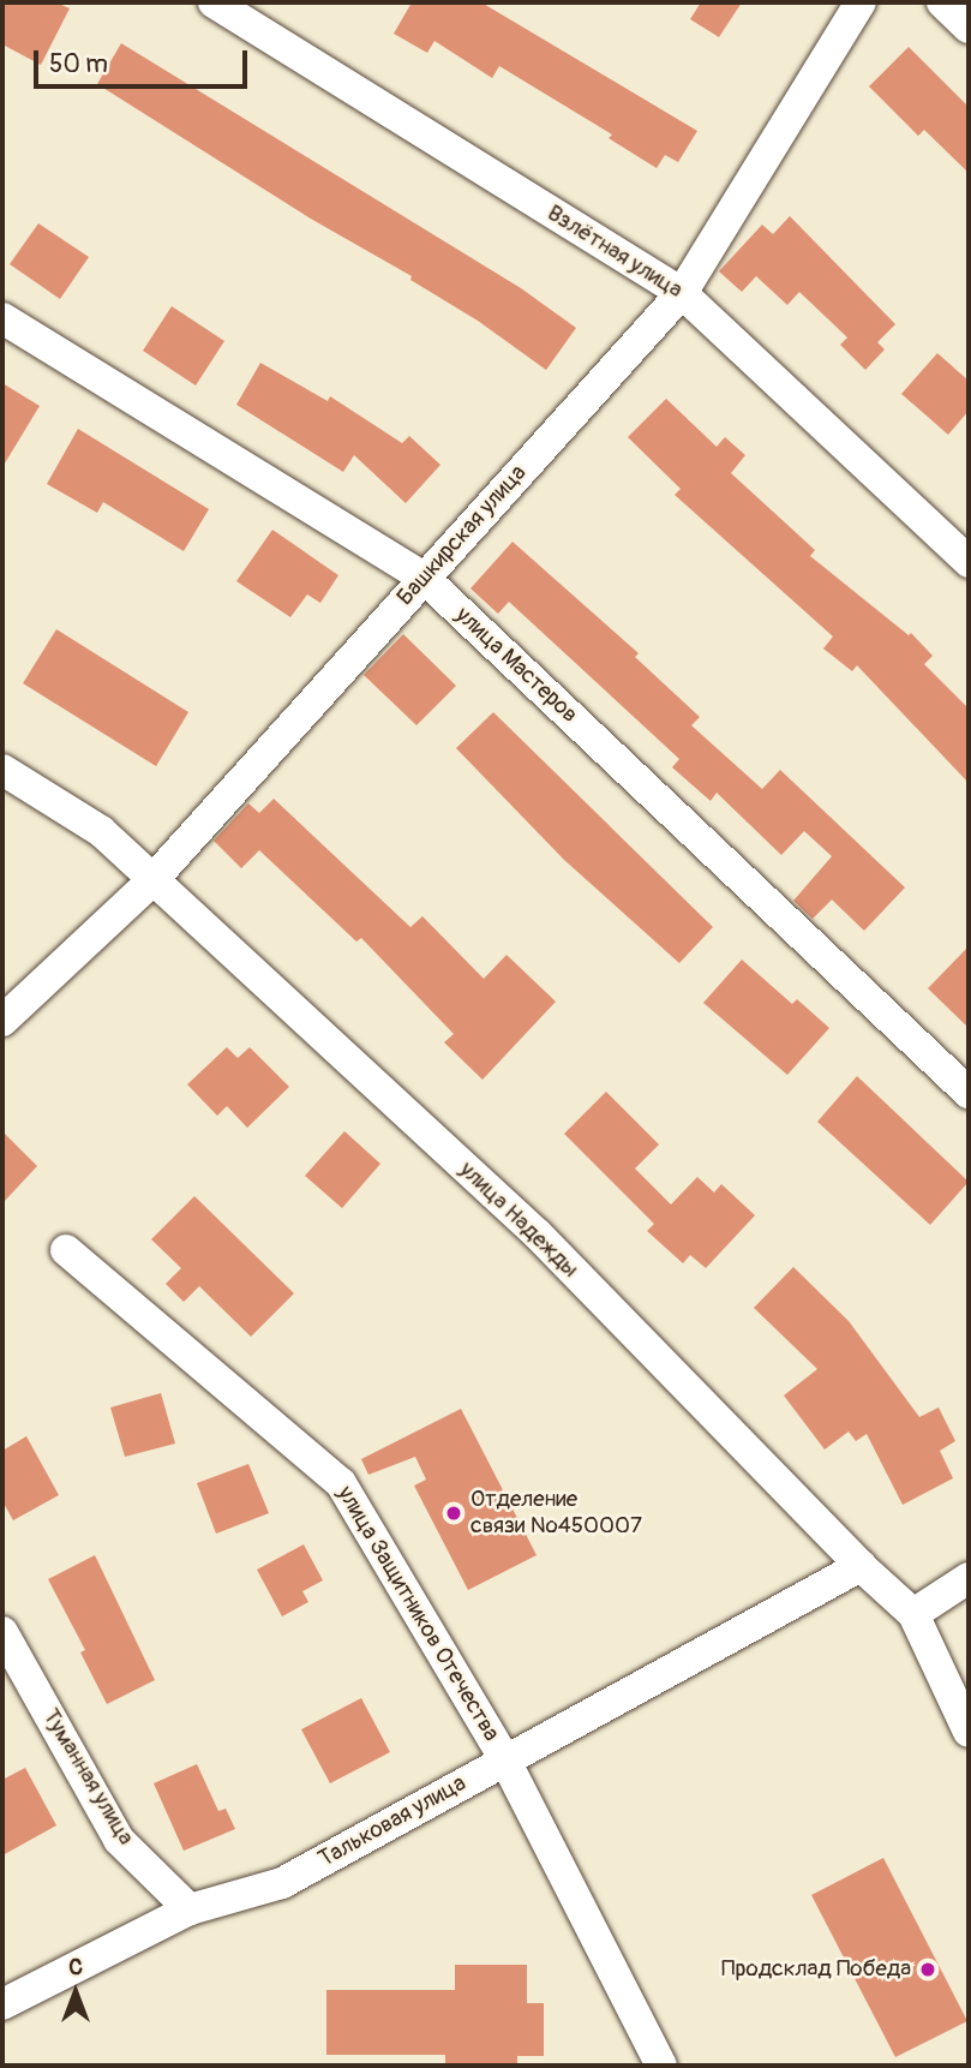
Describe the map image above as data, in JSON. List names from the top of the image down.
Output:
{
  "streets": {
    "street": [
      "Взлётная улица",
      "Башкирская улица",
      "улица Мастеров",
      "улица Надежды",
      "улица Защитников Отечества",
      "Туманная улица",
      "Тальковая улица"
    ]
  },
  "crossings": [
    ["Взлётная улица", "Башкирская улица"],
    ["Башкирская улица", "улица Мастеров"],
    ["Башкирская улица", "улица Надежды"],
    ["улица Надежды", "Тальковая улица"],
    ["улица Защитников Отечества", "Тальковая улица"],
    ["Туманная улица", "Тальковая улица"]
  ],
  "places": ["Отделение связи №450007", "Продсклад Победа"],
  "scale_bar": "50 m",
  "north": "top"
}
